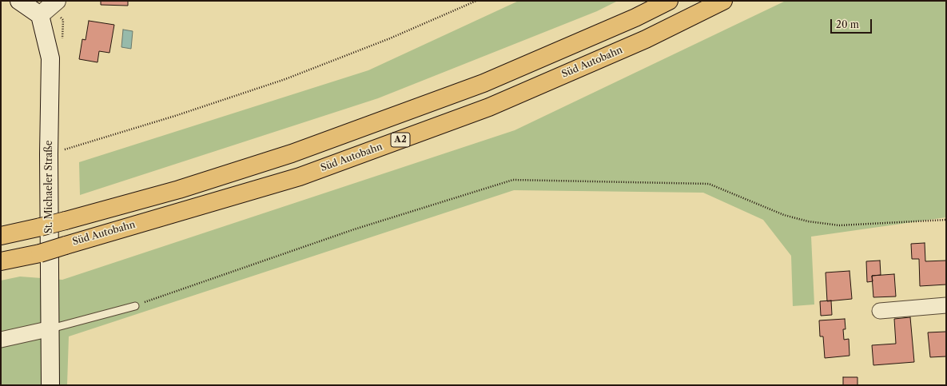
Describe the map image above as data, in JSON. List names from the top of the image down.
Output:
{
  "streets": {
    "highway": ["Süd Autobahn", "A2"],
    "main road": ["St. Michaeler Straße"]
  },
  "scale_bar": "20 m"
}
